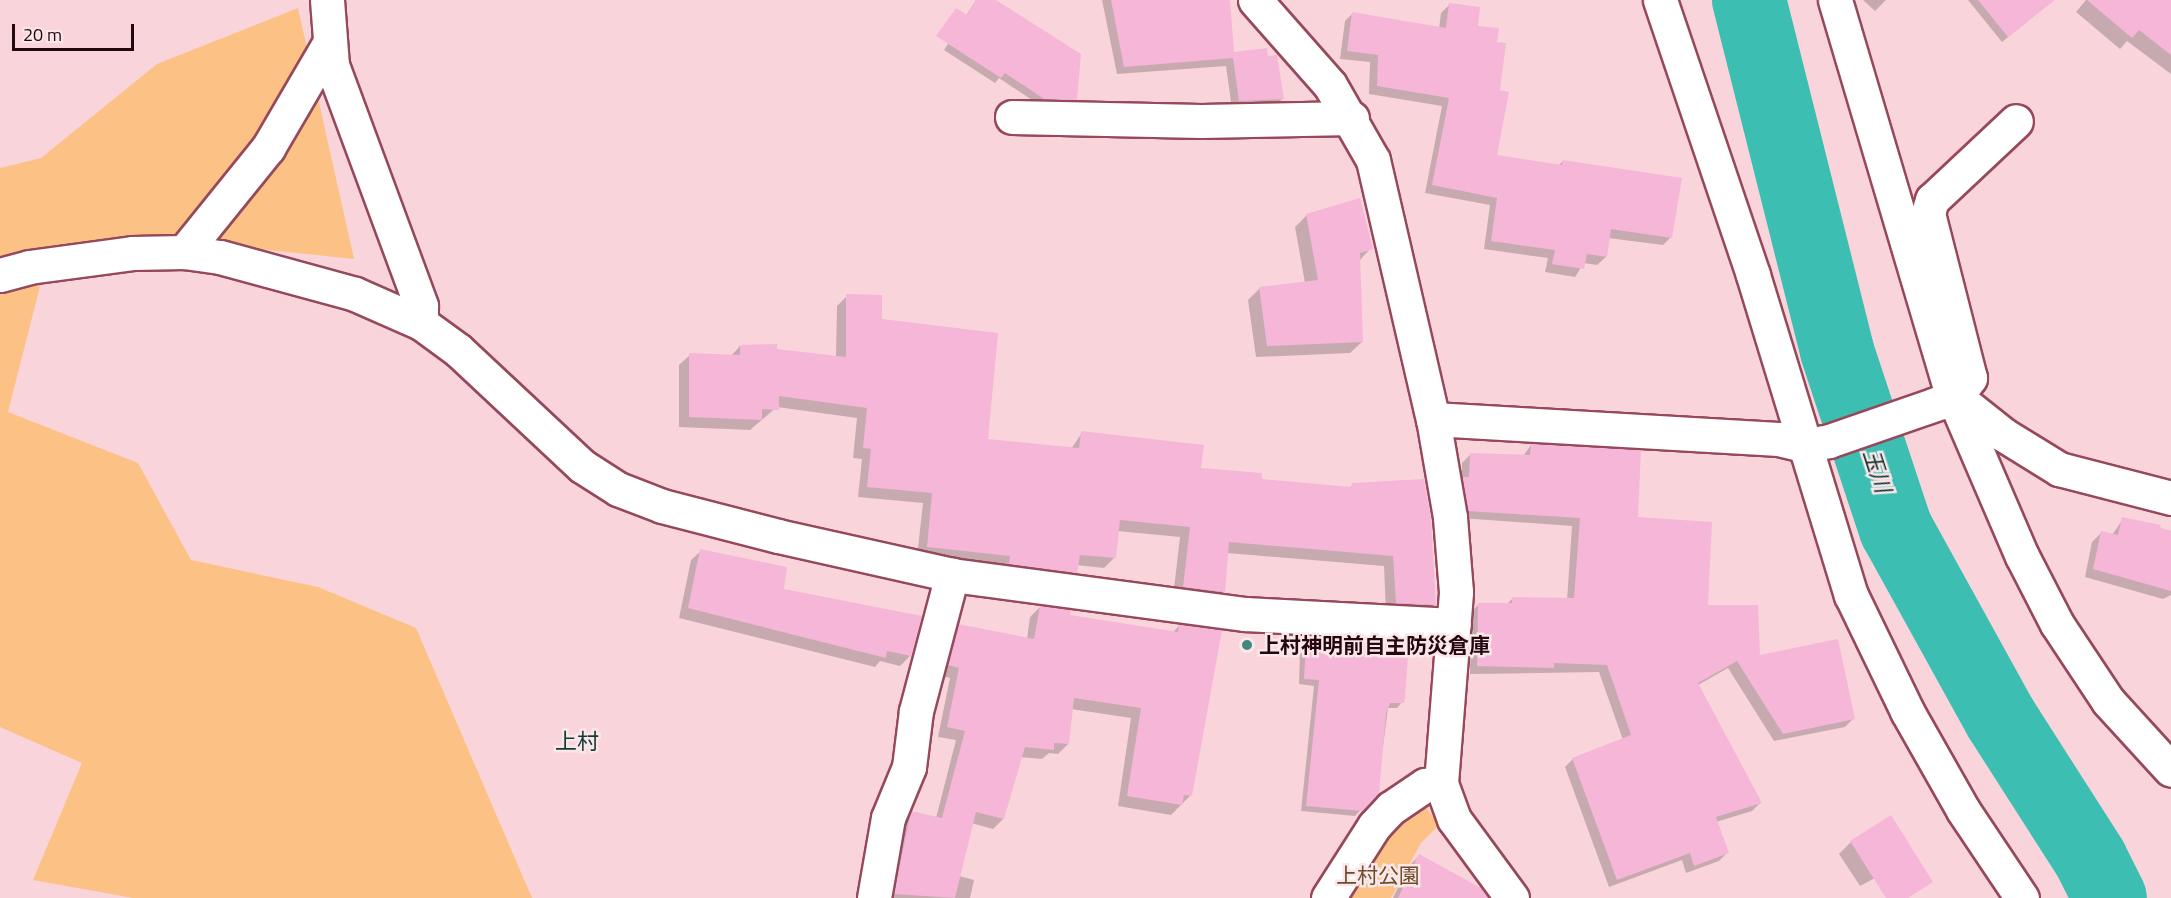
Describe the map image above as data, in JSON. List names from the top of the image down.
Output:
{
  "districts": ["上村"],
  "water": ["玉川"],
  "parks": ["上村公園"],
  "places": ["上村神明前自主防災倉庫"],
  "scale_bar": "20 m"
}
